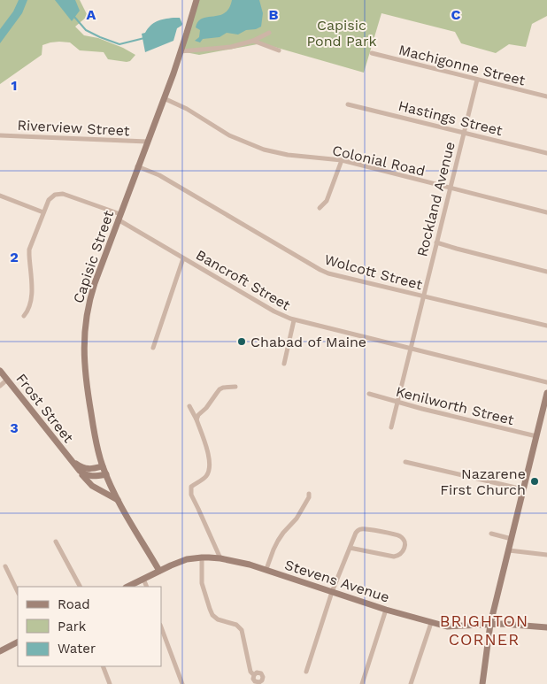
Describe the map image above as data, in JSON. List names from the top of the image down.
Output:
{
  "streets": {
    "street": [
      "Machigonne Street",
      "Hastings Street",
      "Riverview Street",
      "Colonial Road",
      "Rockland Avenue",
      "Capisic Street",
      "Wolcott Street",
      "Bancroft Street",
      "Kenilworth Street",
      "Frost Street",
      "Stevens Avenue"
    ]
  },
  "crossings": [
    ["Machigonne Street", "Rockland Avenue"],
    ["Hastings Street", "Rockland Avenue"],
    ["Riverview Street", "Capisic Street"],
    ["Colonial Road", "Rockland Avenue"],
    ["Colonial Road", "Capisic Street"],
    ["Rockland Avenue", "Wolcott Street"],
    ["Rockland Avenue", "Bancroft Street"],
    ["Rockland Avenue", "Kenilworth Street"],
    ["Capisic Street", "Wolcott Street"],
    ["Capisic Street", "Bancroft Street"],
    ["Capisic Street", "Frost Street"],
    ["Capisic Street", "Stevens Avenue"]
  ],
  "districts": ["BRIGHTON CORNER"],
  "parks": ["Capisic Pond Park"],
  "places": ["Chabad of Maine", "Nazarene First Church"],
  "legend": ["Road", "Park", "Water"],
  "grid": {
    "columns": ["A", "B", "C"],
    "rows": ["1", "2", "3"]
  }
}
